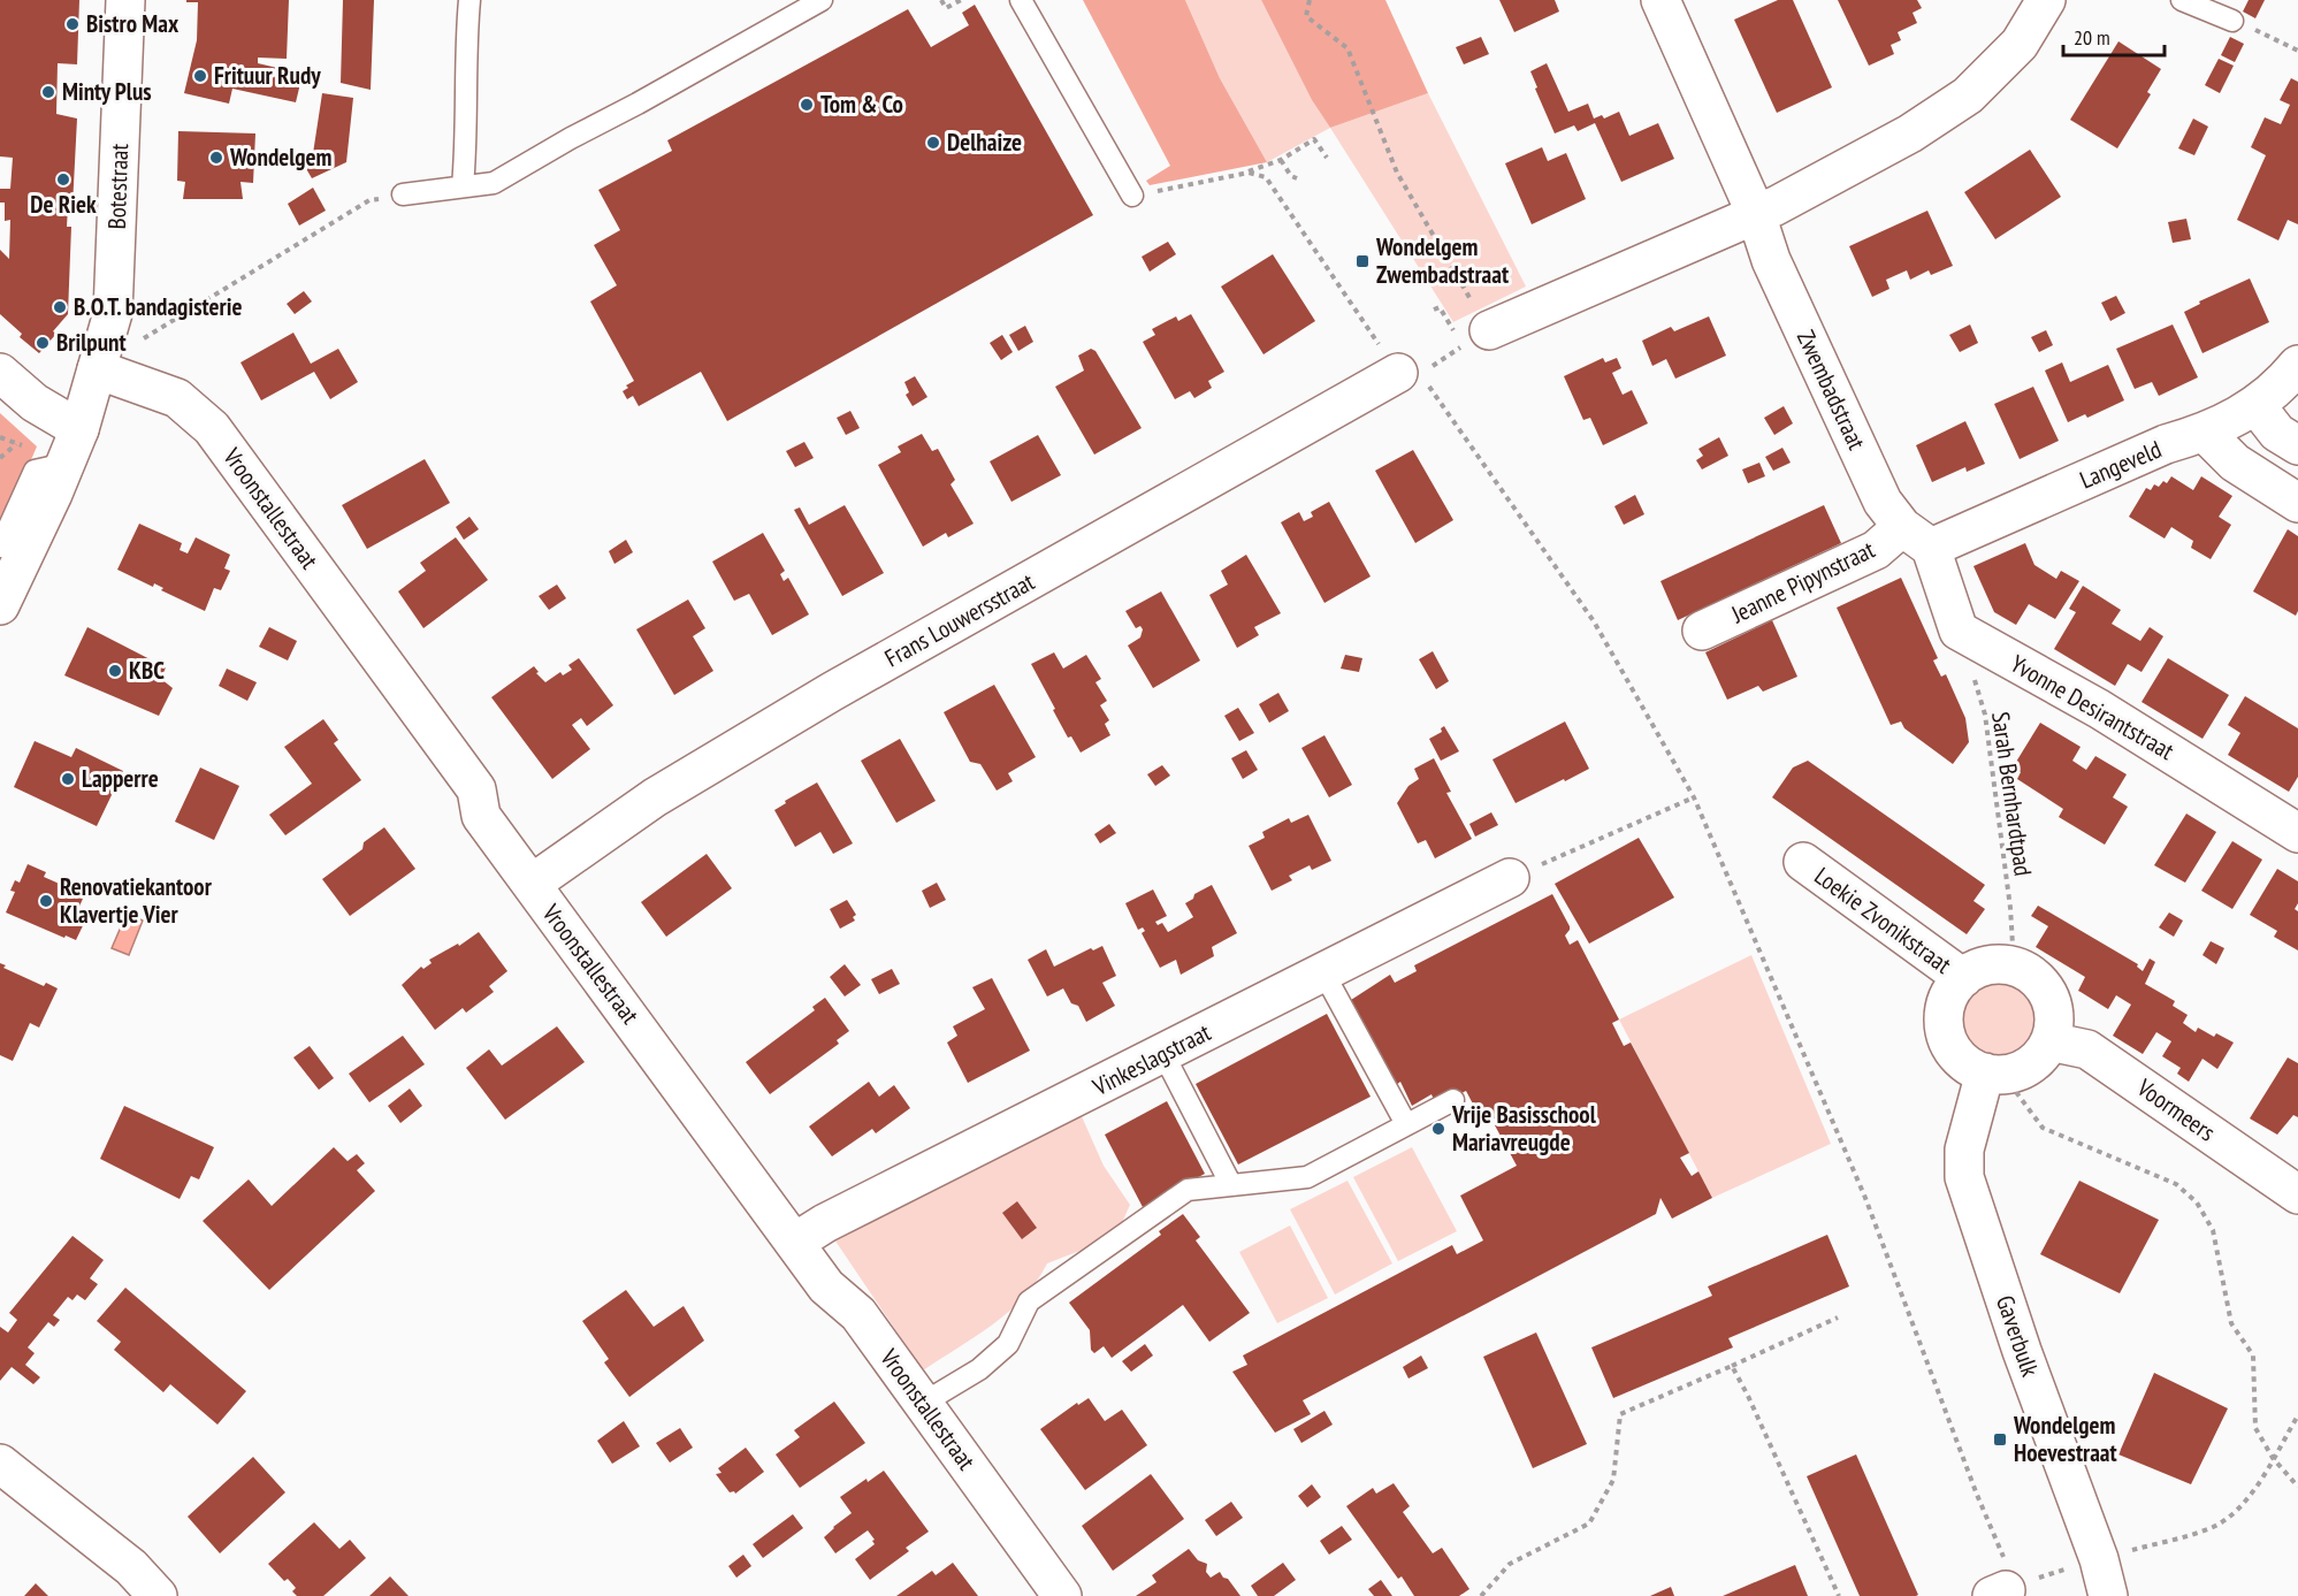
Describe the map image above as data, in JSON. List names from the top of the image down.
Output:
{
  "streets": {
    "street": [
      "Botestraat",
      "Zwembadstraat",
      "Langeveld",
      "Vroonstallestraat",
      "Jeanne Pipynstraat",
      "Frans Louwersstraat",
      "Yvonne Desirantstraat",
      "Loekie Zvonikstraat",
      "Vinkeslagstraat",
      "Voormeers",
      "Gaverbulk"
    ],
    "path": ["Sarah Bernhardtpad"]
  },
  "crossings": [
    ["Botestraat", "Vroonstallestraat"],
    ["Zwembadstraat", "Langeveld"],
    ["Zwembadstraat", "Jeanne Pipynstraat"],
    ["Langeveld", "Jeanne Pipynstraat"],
    ["Vroonstallestraat", "Frans Louwersstraat"],
    ["Vroonstallestraat", "Vinkeslagstraat"],
    ["Yvonne Desirantstraat", "Sarah Bernhardtpad"],
    ["Sarah Bernhardtpad", "Loekie Zvonikstraat"],
    ["Sarah Bernhardtpad", "Voormeers"],
    ["Sarah Bernhardtpad", "Gaverbulk"],
    ["Loekie Zvonikstraat", "Voormeers"],
    ["Loekie Zvonikstraat", "Gaverbulk"],
    ["Voormeers", "Gaverbulk"]
  ],
  "places": {
    "other": [
      "Bistro Max",
      "Frituur Rudy",
      "Minty Plus",
      "Tom & Co",
      "Delhaize",
      "Wondelgem",
      "De Riek",
      "B.O.T. bandagisterie",
      "Brilpunt",
      "KBC",
      "Lapperre",
      "Renovatiekantoor Klavertje Vier",
      "Vrije Basisschool Mariavreugde"
    ],
    "transit": ["Wondelgem Zwembadstraat", "Wondelgem Hoevestraat"]
  },
  "scale_bar": "20 m"
}
